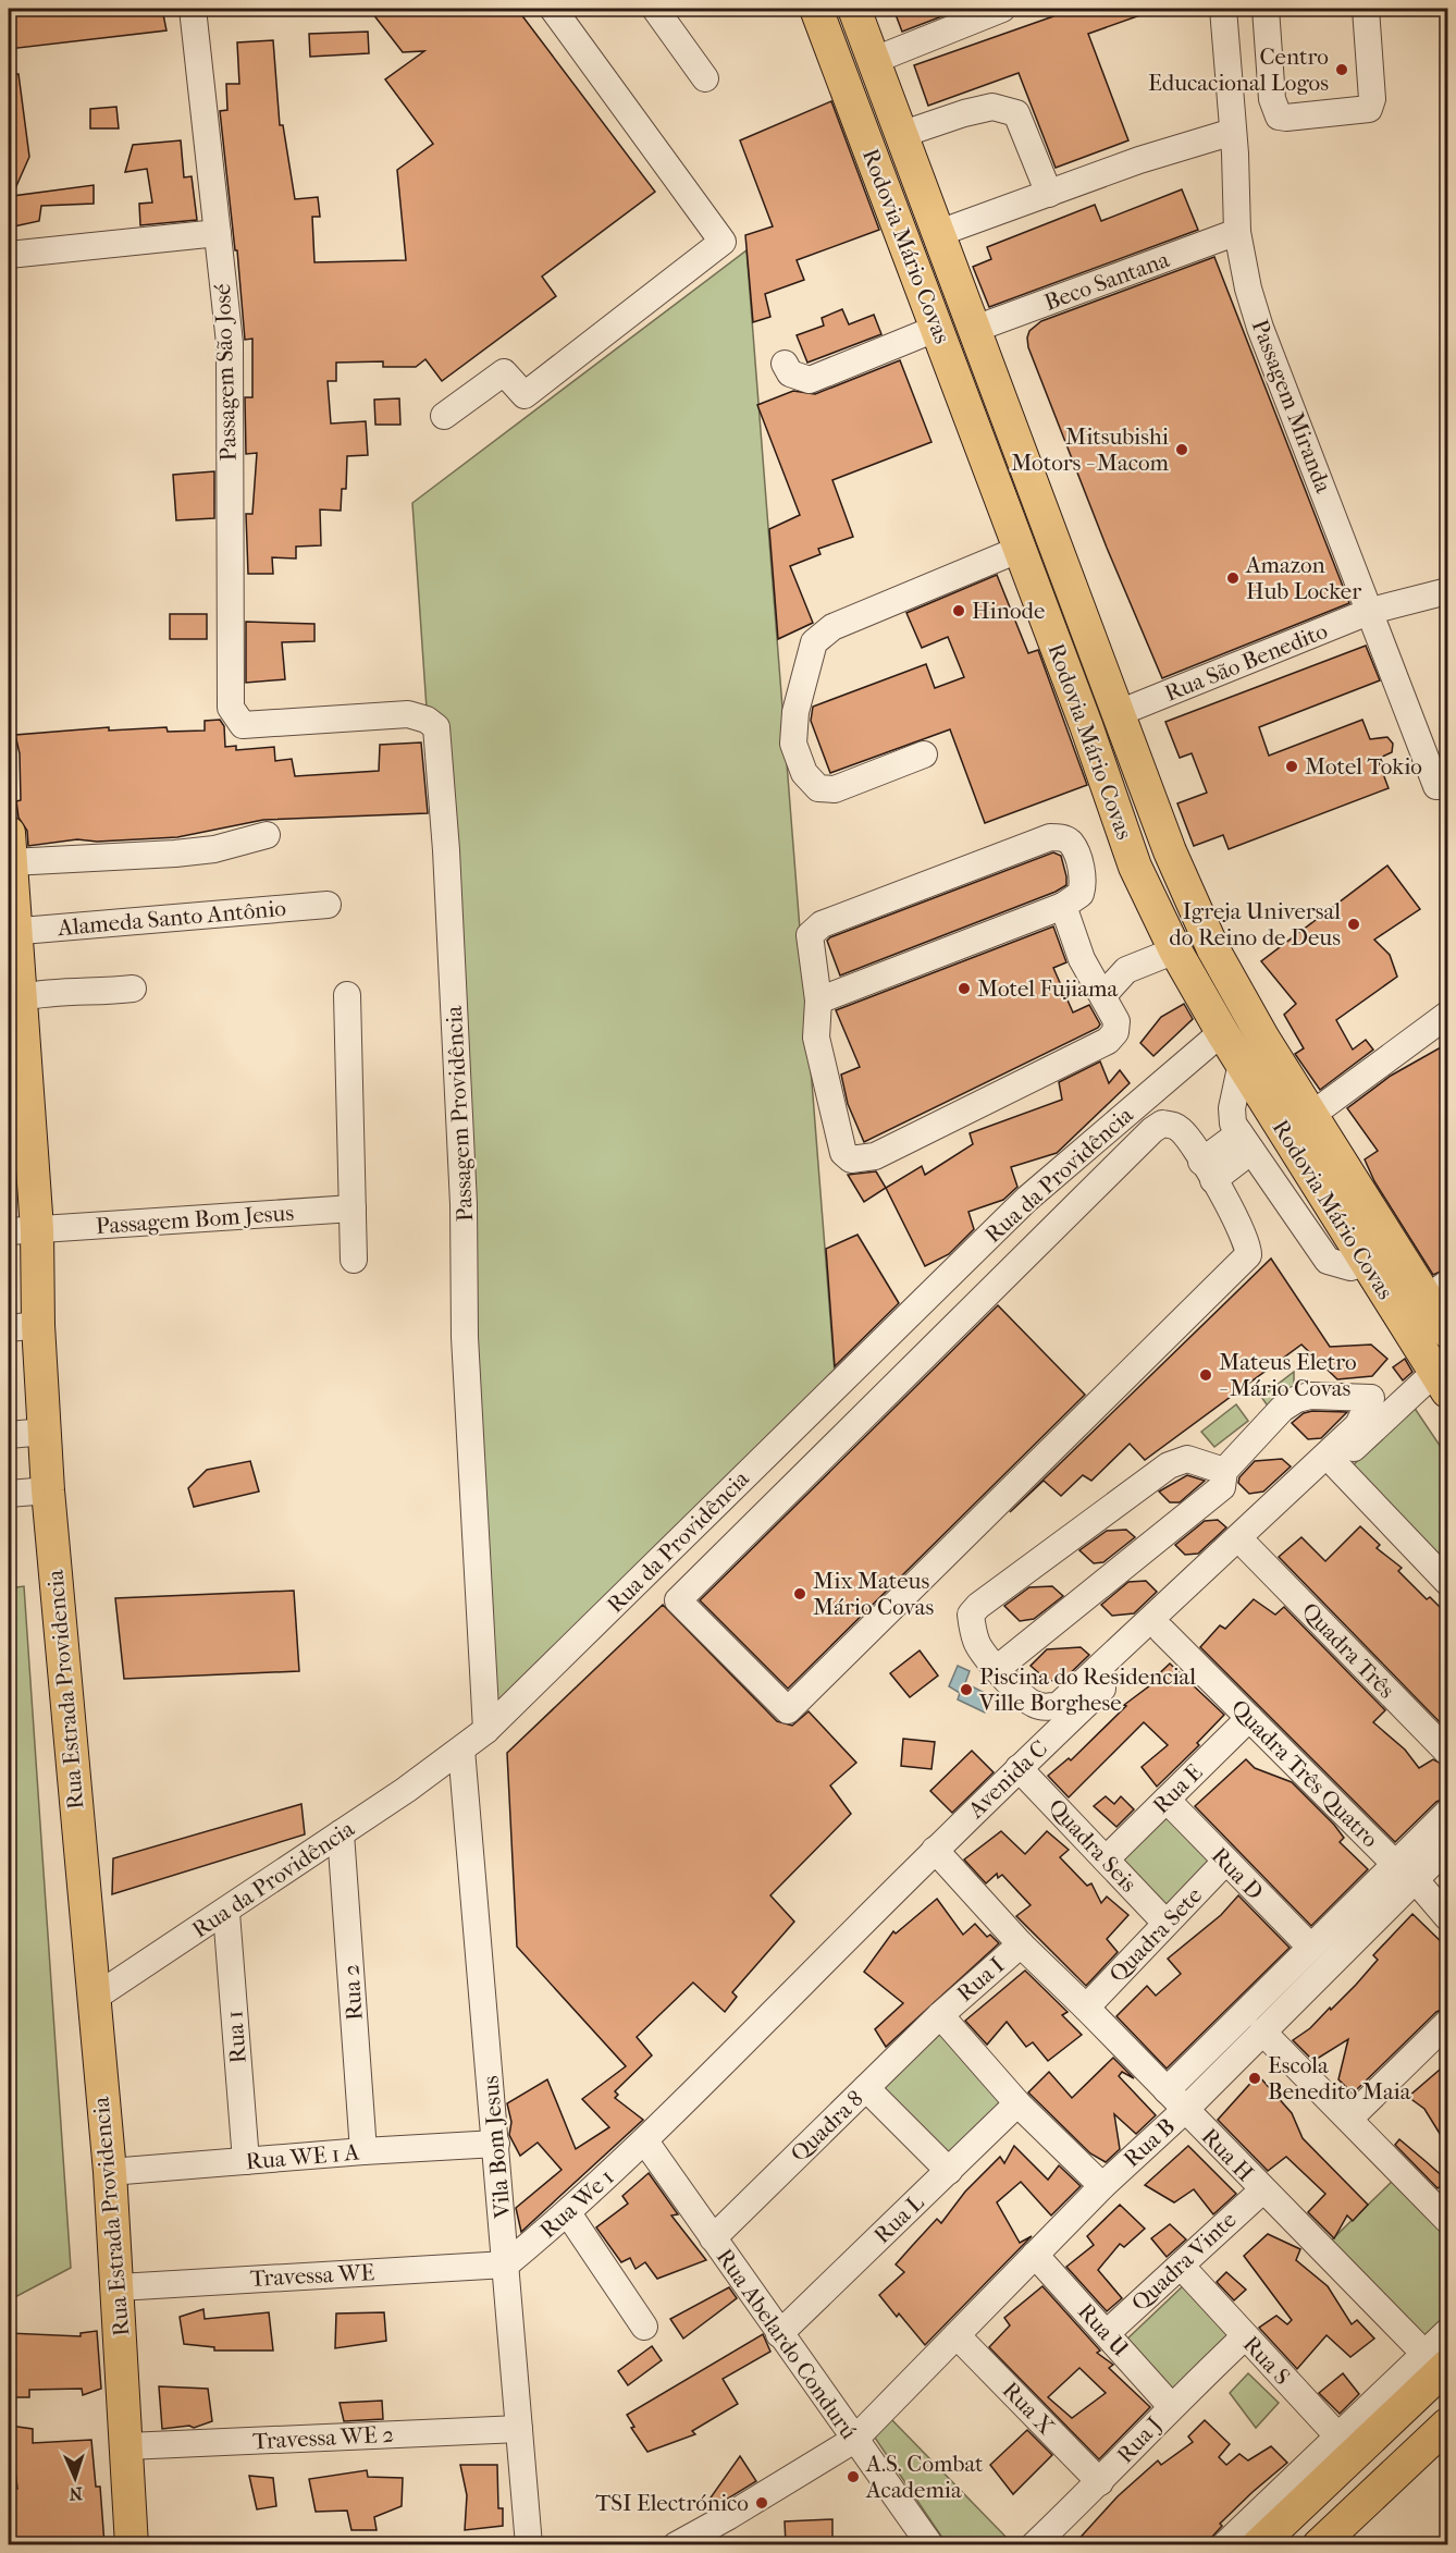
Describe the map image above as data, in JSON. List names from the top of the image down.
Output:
{
  "streets": {
    "main road": ["Rodovia Mário Covas", "Rua Estrada Providencia"],
    "street": [
      "Beco Santana",
      "Passagem São José",
      "Passagem Miranda",
      "Rua São Benedito",
      "Alameda Santo Antônio",
      "Passagem Providência",
      "Rua da Providência",
      "Passagem Bom Jesus",
      "Quadra Três",
      "Quadra Três Quatro",
      "Avenida C",
      "Rua E",
      "Quadra Seis",
      "Rua D",
      "Quadra Sete",
      "Rua I",
      "Rua 2",
      "Rua 1",
      "Quadra 8",
      "Rua B",
      "Vila Bom Jesus",
      "Rua H",
      "Rua WE 1 A",
      "Rua We 1",
      "Rua L",
      "Quadra Vinte",
      "Travessa WE",
      "Rua U",
      "Rua Abelardo Condurú",
      "Rua S",
      "Rua X",
      "Travessa WE 2",
      "Rua J"
    ]
  },
  "crossings": [
    ["Rodovia Mário Covas", "Beco Santana"],
    ["Rodovia Mário Covas", "Rua São Benedito"],
    ["Rodovia Mário Covas", "Rua da Providência"],
    ["Rodovia Mário Covas", "Avenida C"],
    ["Beco Santana", "Passagem Miranda"],
    ["Passagem São José", "Passagem Providência"],
    ["Passagem Miranda", "Rua São Benedito"],
    ["Alameda Santo Antônio", "Rua Estrada Providencia"],
    ["Passagem Providência", "Rua da Providência"],
    ["Rua da Providência", "Rua Estrada Providencia"],
    ["Rua da Providência", "Rua 2"],
    ["Rua da Providência", "Rua 1"],
    ["Rua da Providência", "Vila Bom Jesus"],
    ["Passagem Bom Jesus", "Rua Estrada Providencia"],
    ["Quadra Três", "Avenida C"],
    ["Rua Estrada Providencia", "Rua WE 1 A"],
    ["Rua Estrada Providencia", "Travessa WE"],
    ["Rua Estrada Providencia", "Travessa WE 2"],
    ["Quadra Três Quatro", "Avenida C"],
    ["Quadra Três Quatro", "Rua E"],
    ["Quadra Três Quatro", "Rua B"],
    ["Avenida C", "Quadra Seis"],
    ["Avenida C", "Rua H"],
    ["Avenida C", "Rua We 1"],
    ["Avenida C", "Rua Abelardo Condurú"],
    ["Rua E", "Quadra Seis"],
    ["Rua E", "Rua D"],
    ["Quadra Seis", "Quadra Sete"],
    ["Rua D", "Quadra Sete"],
    ["Rua D", "Rua B"],
    ["Quadra Sete", "Rua H"],
    ["Rua I", "Quadra 8"],
    ["Rua I", "Rua H"],
    ["Rua 2", "Rua WE 1 A"],
    ["Rua 1", "Rua WE 1 A"],
    ["Quadra 8", "Rua Abelardo Condurú"],
    ["Rua B", "Rua H"],
    ["Rua B", "Rua U"],
    ["Rua B", "Rua Abelardo Condurú"],
    ["Rua B", "Rua X"],
    ["Vila Bom Jesus", "Rua WE 1 A"],
    ["Vila Bom Jesus", "Rua We 1"],
    ["Vila Bom Jesus", "Travessa WE"],
    ["Vila Bom Jesus", "Travessa WE 2"],
    ["Rua H", "Quadra Vinte"],
    ["Rua We 1", "Travessa WE"],
    ["Rua We 1", "Rua Abelardo Condurú"],
    ["Rua L", "Rua Abelardo Condurú"],
    ["Quadra Vinte", "Rua U"],
    ["Quadra Vinte", "Rua S"],
    ["Rua U", "Rua J"],
    ["Rua S", "Rua J"],
    ["Rua X", "Rua J"]
  ],
  "places": [
    "Centro Educacional Logos",
    "Mitsubishi Motors - Macom",
    "Amazon Hub Locker",
    "Hinode",
    "Motel Tokio",
    "Igreja Universal do Reino de Deus",
    "Motel Fujiama",
    "Mateus Eletro - Mário Covas",
    "Mix Mateus Mário Covas",
    "Piscina do Residencial Ville Borghese",
    "Escola Benedito Maia",
    "A.S. Combat Academia",
    "TSI Electrónico"
  ],
  "north": "bottom"
}
